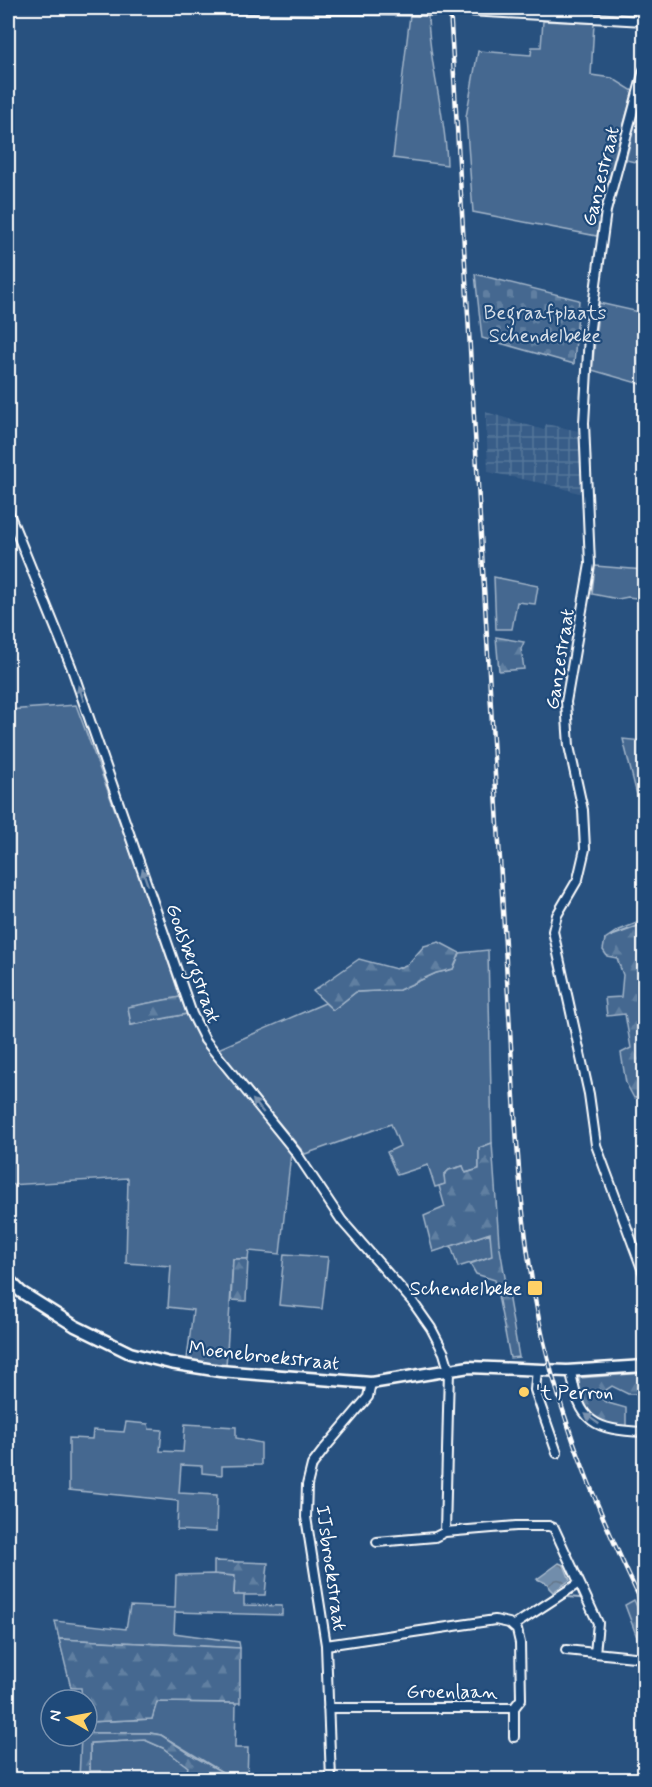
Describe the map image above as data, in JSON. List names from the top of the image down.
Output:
{
  "streets": {
    "street": [
      "Ganzestraat",
      "Godsbergstraat",
      "Moenebroekstraat",
      "IJsbroekstraat",
      "Groenlaan"
    ]
  },
  "crossings": [
    ["Godsbergstraat", "Moenebroekstraat"],
    ["Moenebroekstraat", "IJsbroekstraat"],
    ["IJsbroekstraat", "Groenlaan"]
  ],
  "one_way": ["Godsbergstraat"],
  "parks": ["Begraafplaats Schendelbeke"],
  "places": {
    "transit": ["Schendelbeke"],
    "other": ["'t Perron"]
  },
  "north": "left"
}
